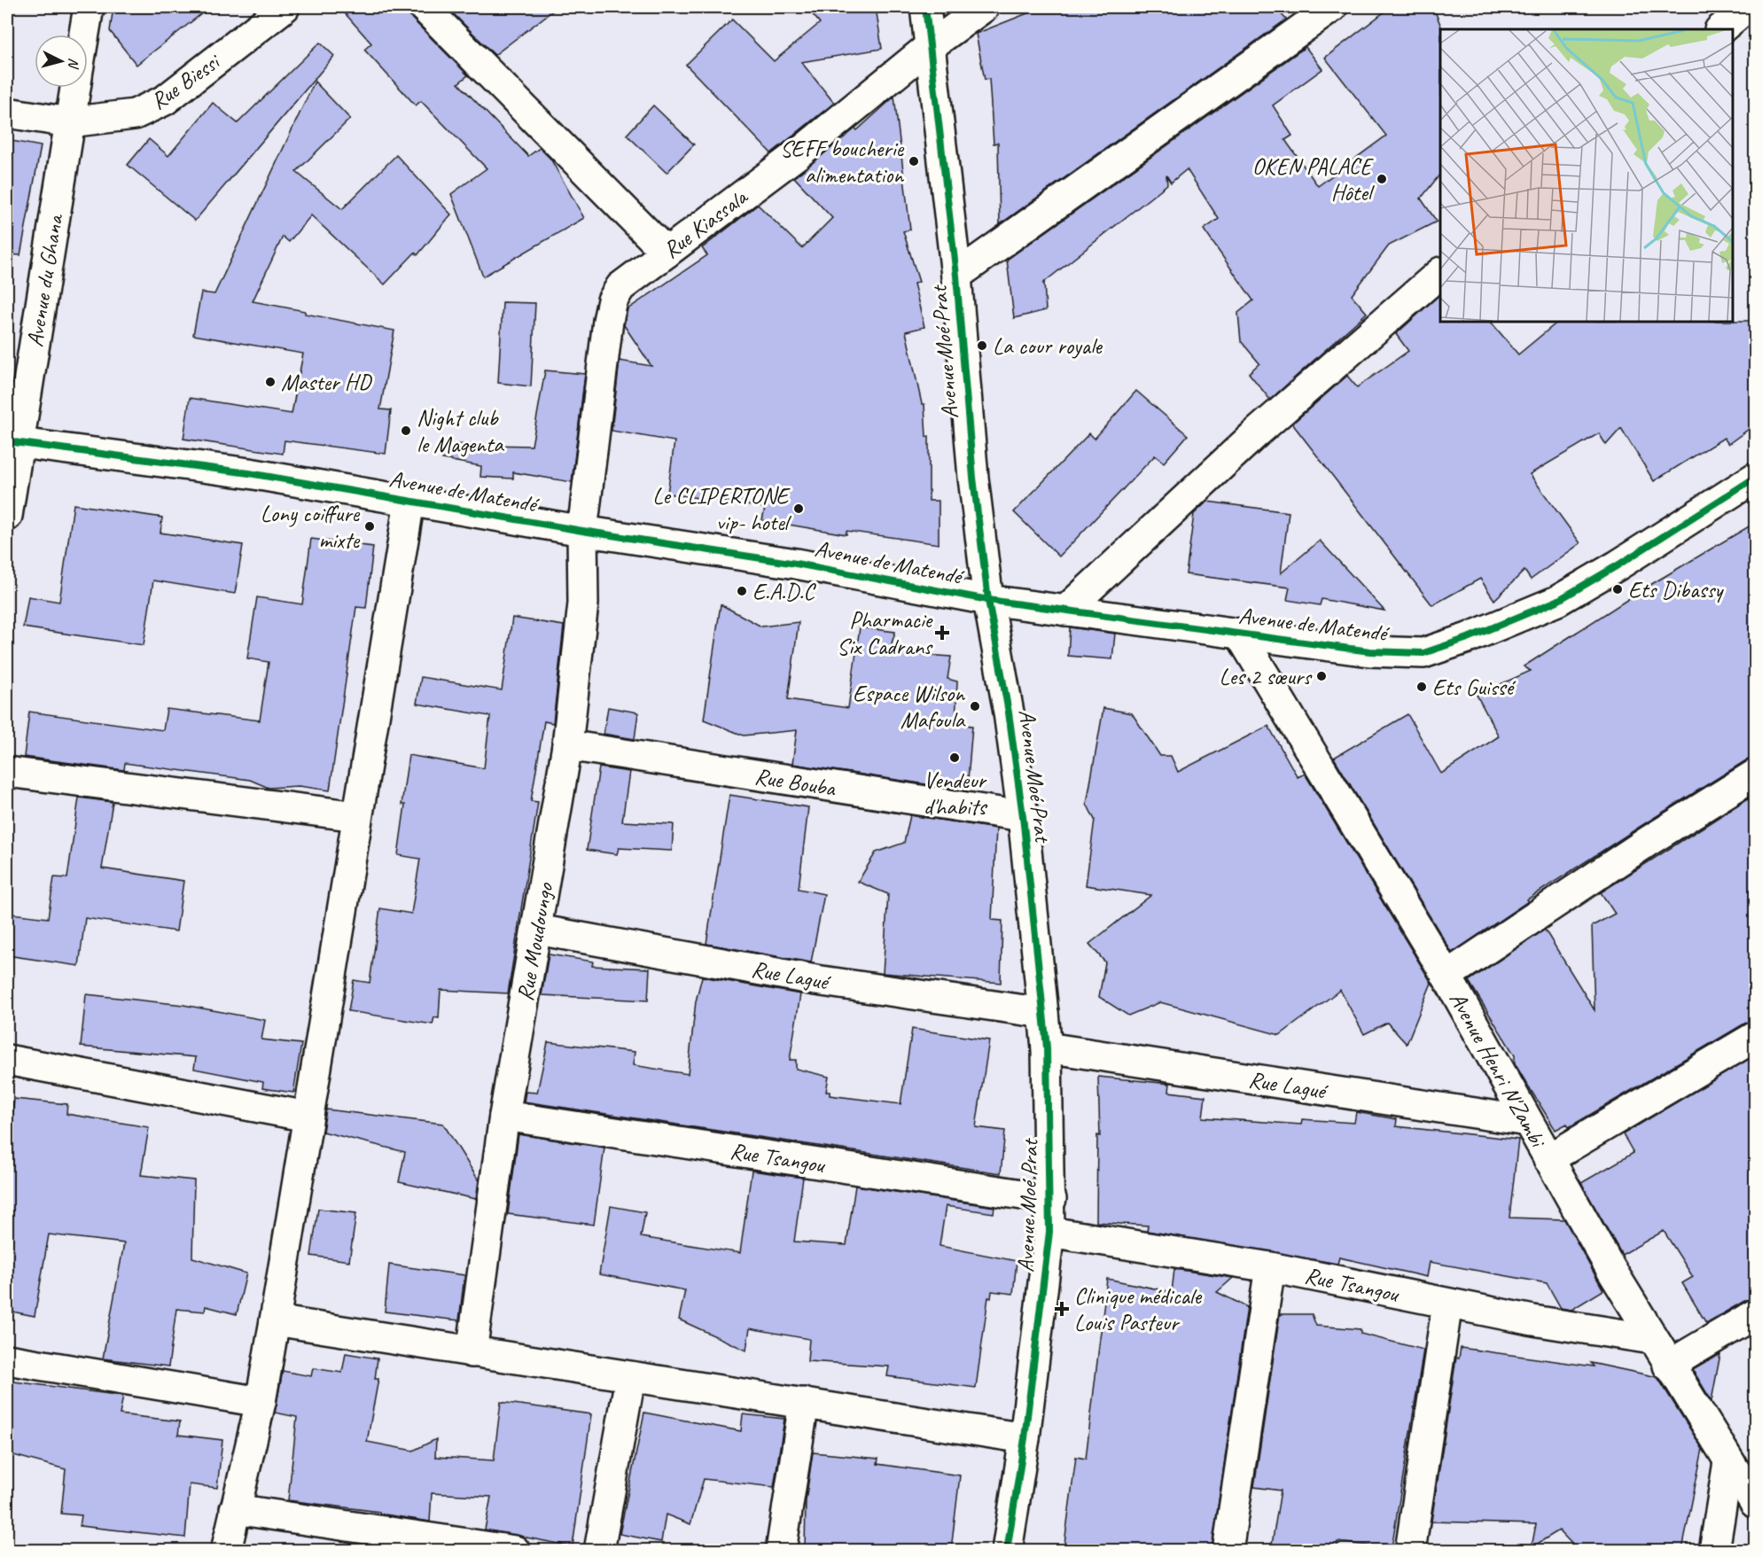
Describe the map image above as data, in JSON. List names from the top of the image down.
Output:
{
  "streets": {
    "street": [
      "Rue Biessi",
      "Rue Kiassala",
      "Avenue du Ghana",
      "Avenue Moé Prat",
      "Avenue de Matendé",
      "Rue Bouba",
      "Rue Moudoungo",
      "Rue Lagué",
      "Avenue Henri N'Zambi",
      "Rue Tsangou"
    ]
  },
  "crossings": [
    ["Rue Biessi", "Avenue du Ghana"],
    ["Rue Kiassala", "Avenue Moé Prat"],
    ["Rue Kiassala", "Avenue de Matendé"],
    ["Rue Kiassala", "Rue Moudoungo"],
    ["Avenue du Ghana", "Avenue de Matendé"],
    ["Avenue Moé Prat", "Avenue de Matendé"],
    ["Avenue Moé Prat", "Rue Bouba"],
    ["Avenue Moé Prat", "Rue Lagué"],
    ["Avenue Moé Prat", "Rue Tsangou"],
    ["Avenue de Matendé", "Rue Moudoungo"],
    ["Avenue de Matendé", "Avenue Henri N'Zambi"],
    ["Rue Bouba", "Rue Moudoungo"],
    ["Rue Moudoungo", "Rue Lagué"],
    ["Rue Moudoungo", "Rue Tsangou"],
    ["Rue Lagué", "Avenue Henri N'Zambi"],
    ["Avenue Henri N'Zambi", "Rue Tsangou"]
  ],
  "places": {
    "other": [
      "SEFF boucherie alimentation",
      "OKEN PALACE Hôtel",
      "La cour royale",
      "Master HD",
      "Night club le Magenta",
      "Le CLIPERTONE vip- hotel",
      "Lony coiffure mixte",
      "Ets Dibassy",
      "E.A.D.C",
      "Les 2 sœurs",
      "Ets Guissé",
      "Espace Wilson Mafoula",
      "Vendeur d'habits"
    ],
    "health": ["Pharmacie Six Cadrans", "Clinique médicale Louis Pasteur"]
  },
  "north": "right"
}
